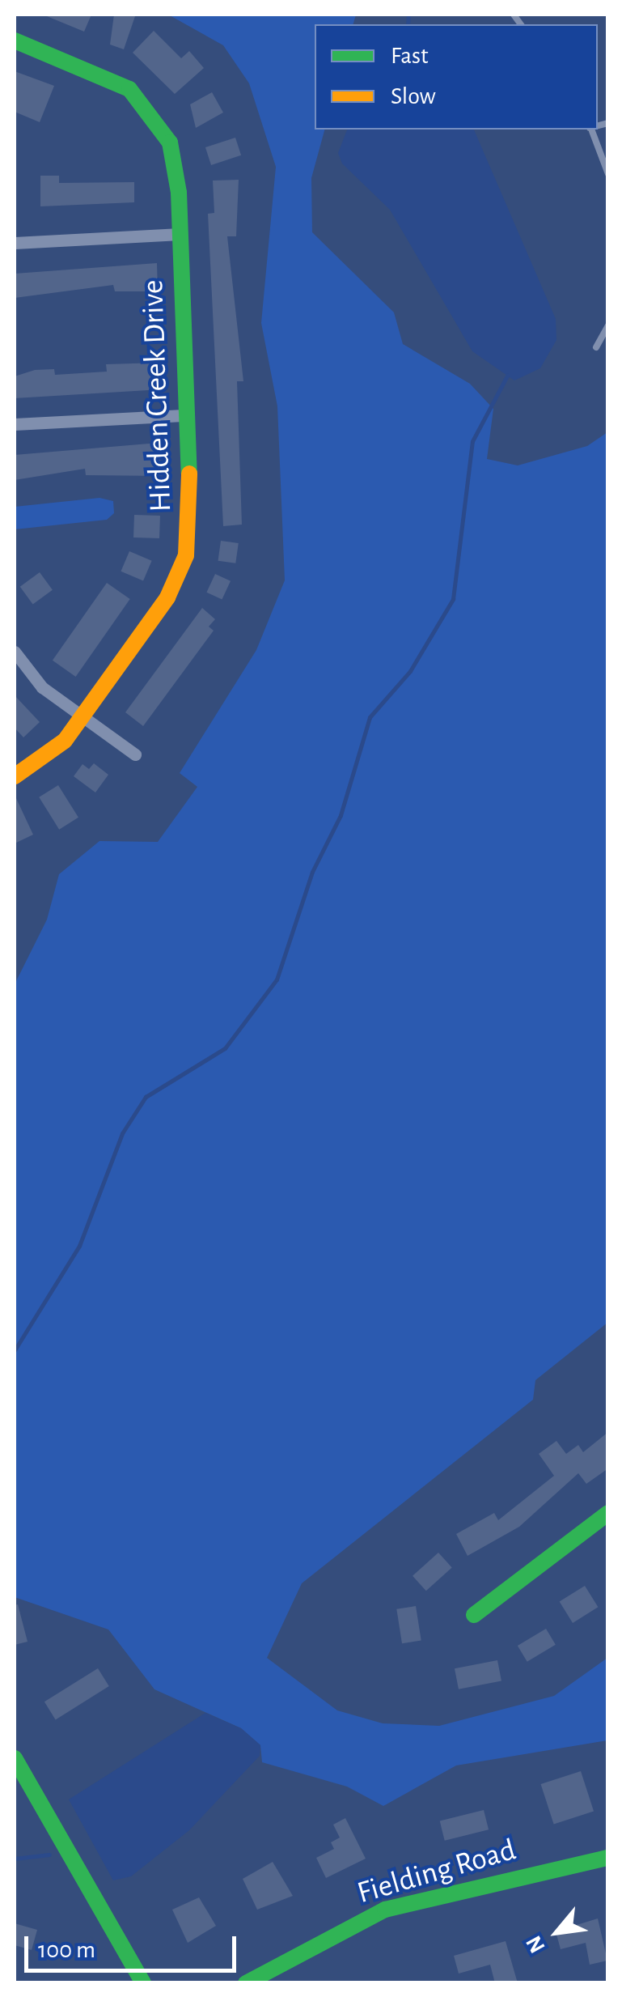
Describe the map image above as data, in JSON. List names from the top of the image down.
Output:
{
  "streets": {
    "street": ["Hidden Creek Drive", "Fielding Road"]
  },
  "legend": ["Fast", "Slow"],
  "scale_bar": "100 m",
  "north": "bottom left"
}
